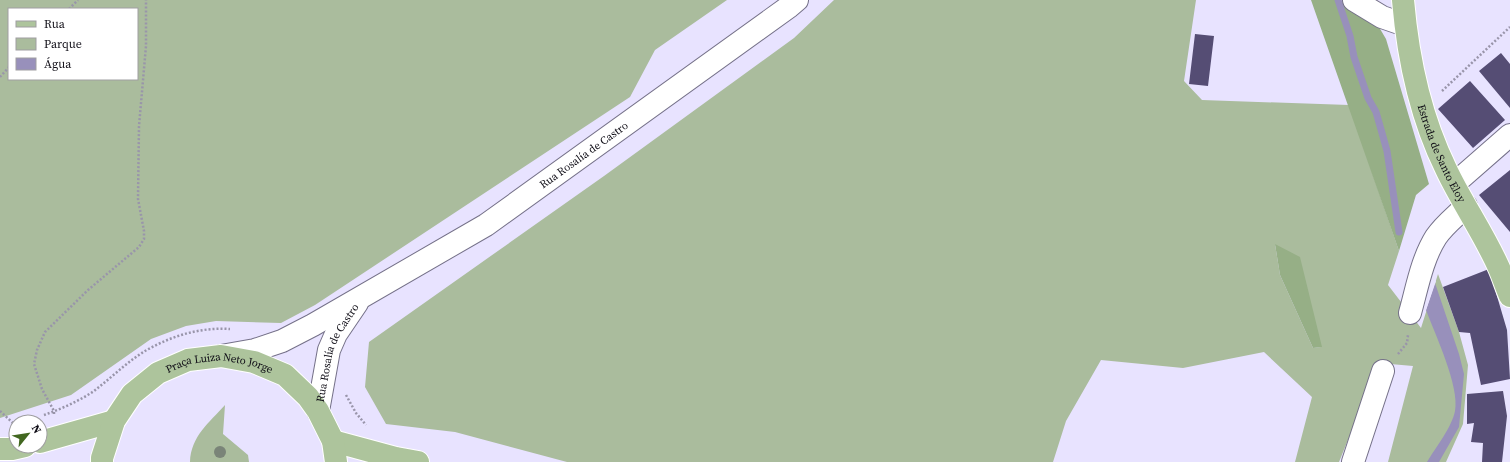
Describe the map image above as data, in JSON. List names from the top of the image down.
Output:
{
  "streets": {
    "main road": ["Estrada de Santo Eloy", "Praça Luiza Neto Jorge"],
    "street": ["Rua Rosalía de Castro"]
  },
  "crossings": [
    ["Rua Rosalía de Castro", "Praça Luiza Neto Jorge"]
  ],
  "legend": ["Rua", "Parque", "Água"],
  "north": "top right"
}
